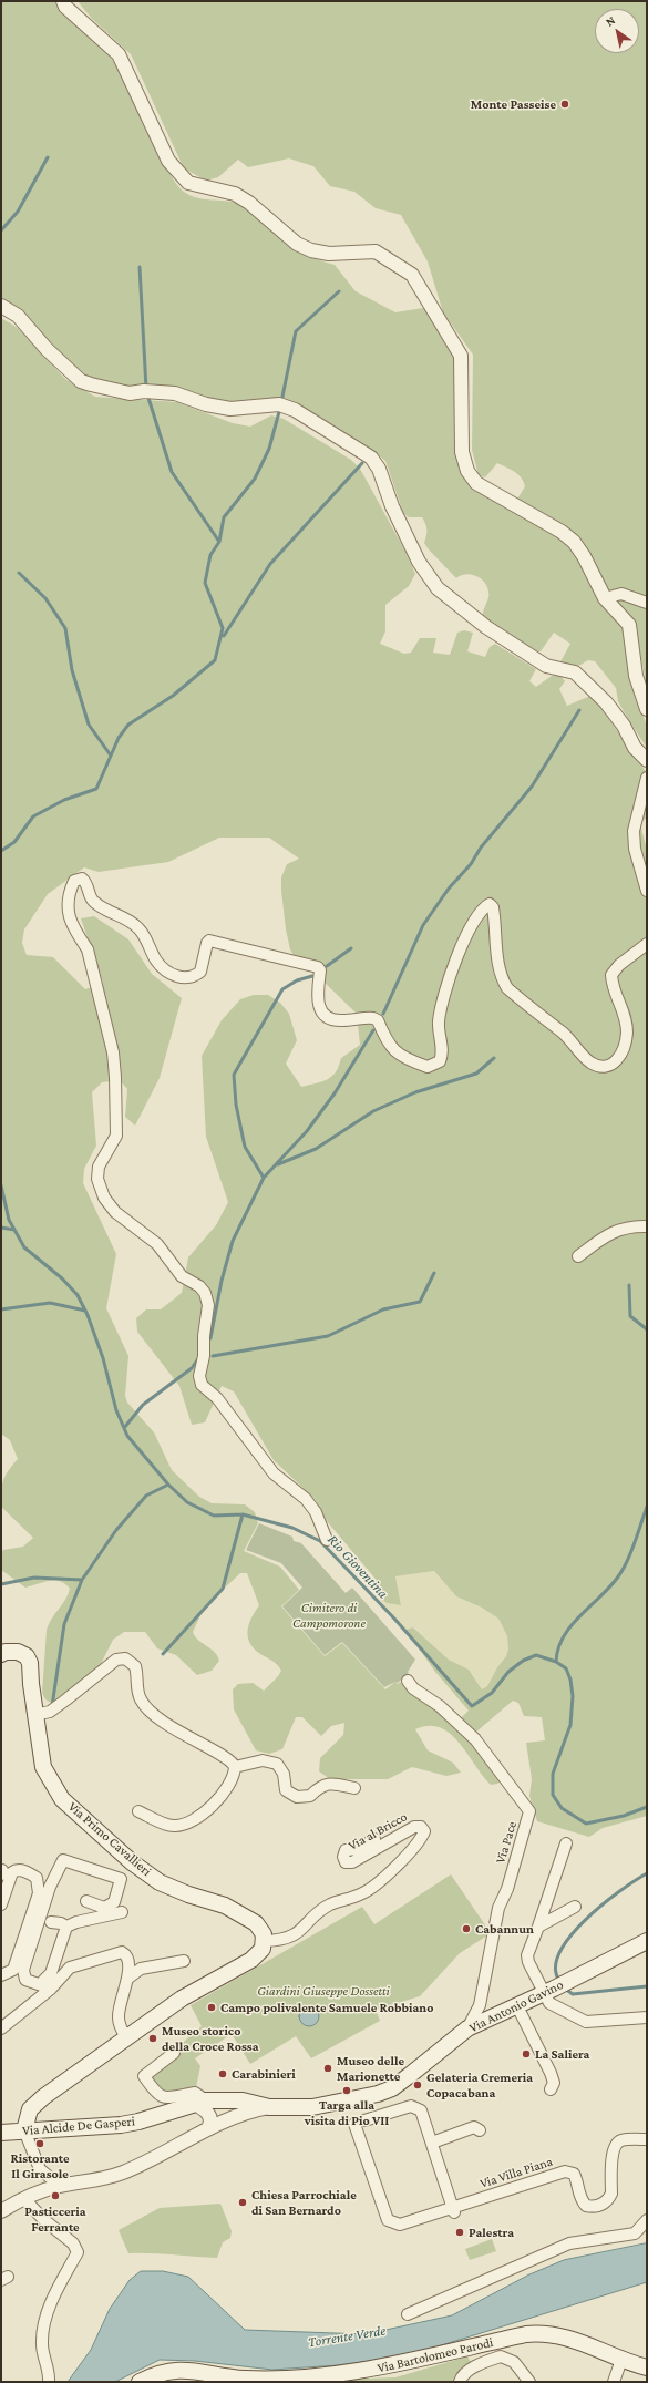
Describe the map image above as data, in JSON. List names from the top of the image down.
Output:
{
  "streets": {
    "main road": [
      "Via Primo Cavallieri",
      "Via Antonio Gavino",
      "Via Alcide De Gasperi",
      "Via Bartolomeo Parodi"
    ],
    "street": ["Via al Bricco", "Via Pace", "Via Villa Piana"]
  },
  "crossings": [
    ["Via al Bricco", "Via Primo Cavallieri"],
    ["Via Pace", "Via Antonio Gavino"],
    ["Via Antonio Gavino", "Via Alcide De Gasperi"]
  ],
  "water": ["Rio Gioventina", "Torrente Verde"],
  "parks": ["Cimitero di Campomorone", "Giardini Giuseppe Dossetti"],
  "places": [
    "Monte Passeise",
    "Cabannun",
    "Campo polivalente Samuele Robbiano",
    "Museo storico della Croce Rossa",
    "La Saliera",
    "Museo delle Marionette",
    "Carabinieri",
    "Gelateria Cremeria Copacabana",
    "Targa alla visita di Pio VII",
    "Ristorante Il Girasole",
    "Pasticceria Ferrante",
    "Chiesa Parrochiale di San Bernardo",
    "Palestra"
  ],
  "north": "top left"
}
